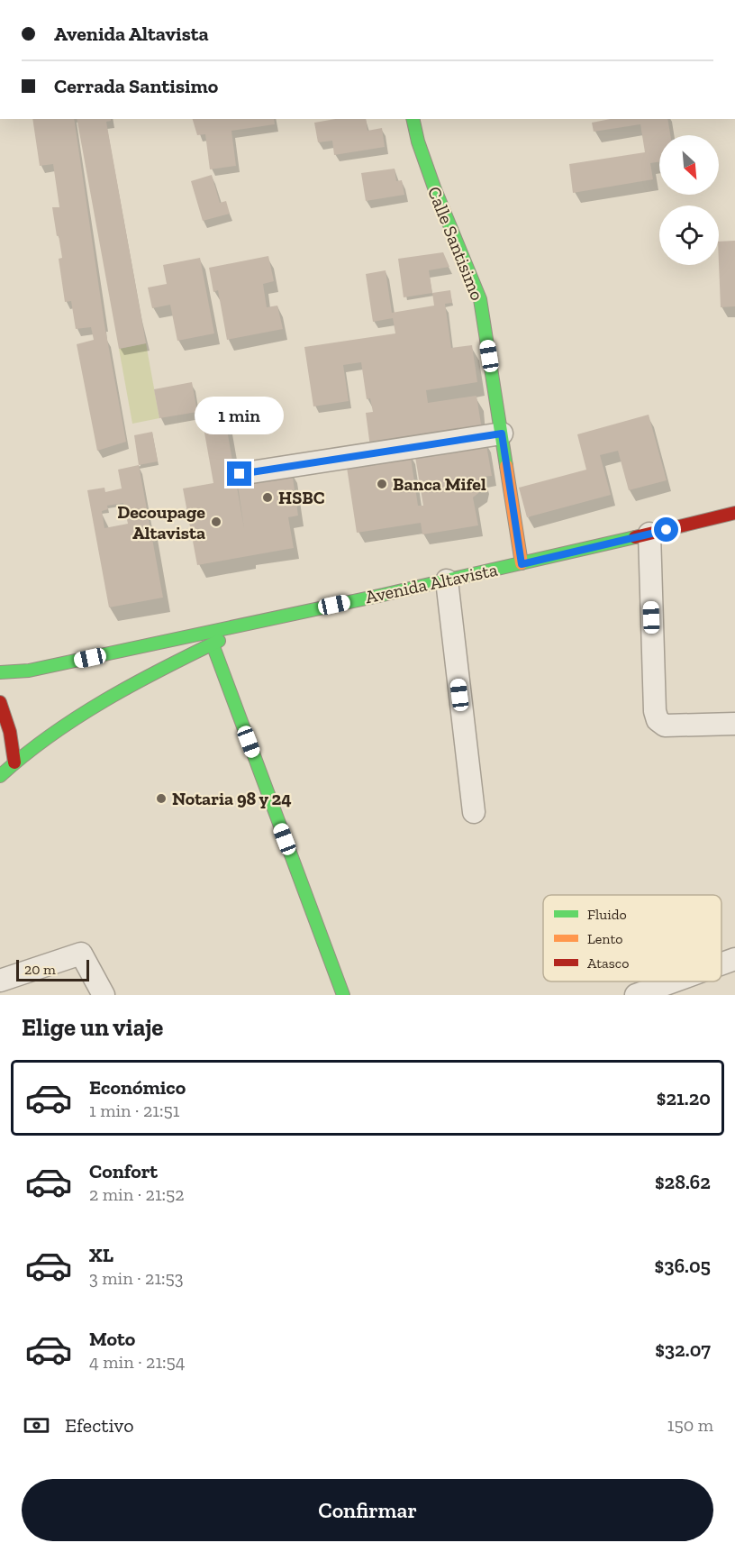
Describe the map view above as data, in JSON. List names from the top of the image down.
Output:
{
  "streets": {
    "street": ["Calle Santisimo", "Avenida Altavista"]
  },
  "crossings": [
    ["Calle Santisimo", "Avenida Altavista"]
  ],
  "places": [
    "Banca Mifel",
    "HSBC",
    "Decoupage Altavista",
    "Notaria 98 y 24"
  ],
  "legend": ["Fluido", "Lento", "Atasco"],
  "scale_bar": "20 m",
  "north": "bottom right",
  "page": {
    "banner": ["Avenida Altavista", "Cerrada Santisimo"],
    "bubble": "1 min",
    "scale": "20 m",
    "heading": "Elige un viaje",
    "list": [
      {
        "name": "Económico",
        "note": "1 min · 21:51",
        "value": "$21.20"
      },
      {
        "name": "Confort",
        "note": "2 min · 21:52",
        "value": "$28.62"
      },
      {
        "name": "XL",
        "note": "3 min · 21:53",
        "value": "$36.05"
      },
      {
        "name": "Moto",
        "note": "4 min · 21:54",
        "value": "$32.07"
      }
    ],
    "pay": ["Efectivo", "150 m"],
    "buttons": "Confirmar"
  }
}
